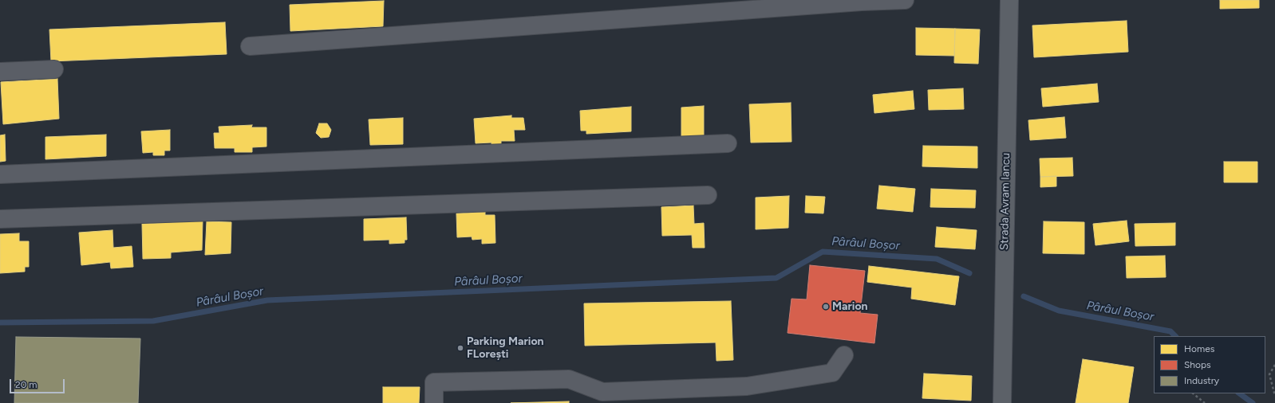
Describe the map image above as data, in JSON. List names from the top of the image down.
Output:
{
  "streets": {
    "main road": ["Strada Avram Iancu"]
  },
  "water": ["Pârâul Boșor"],
  "places": ["Marion", "Parking Marion FLorești"],
  "legend": ["Homes", "Shops", "Industry"],
  "scale_bar": "20 m"
}
